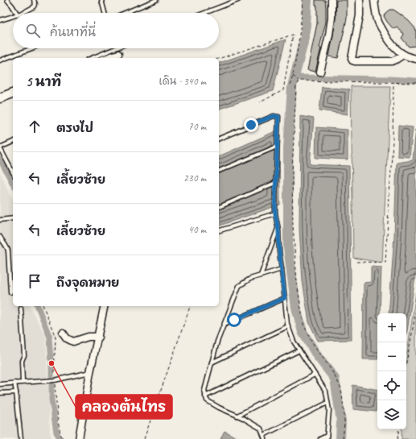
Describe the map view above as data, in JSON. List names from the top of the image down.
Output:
{
  "places": ["คลองต้นไทร"],
  "page": {
    "search": "ค้นหาที่นี่",
    "heading": ["5 นาที", "เดิน · 340 m"],
    "list": [
      ["ตรงไป", "70 m"],
      ["เลี้ยวซ้าย", "230 m"],
      ["เลี้ยวซ้าย", "40 m"],
      "ถึงจุดหมาย"
    ],
    "map_buttons": ["+", "−"]
  }
}
